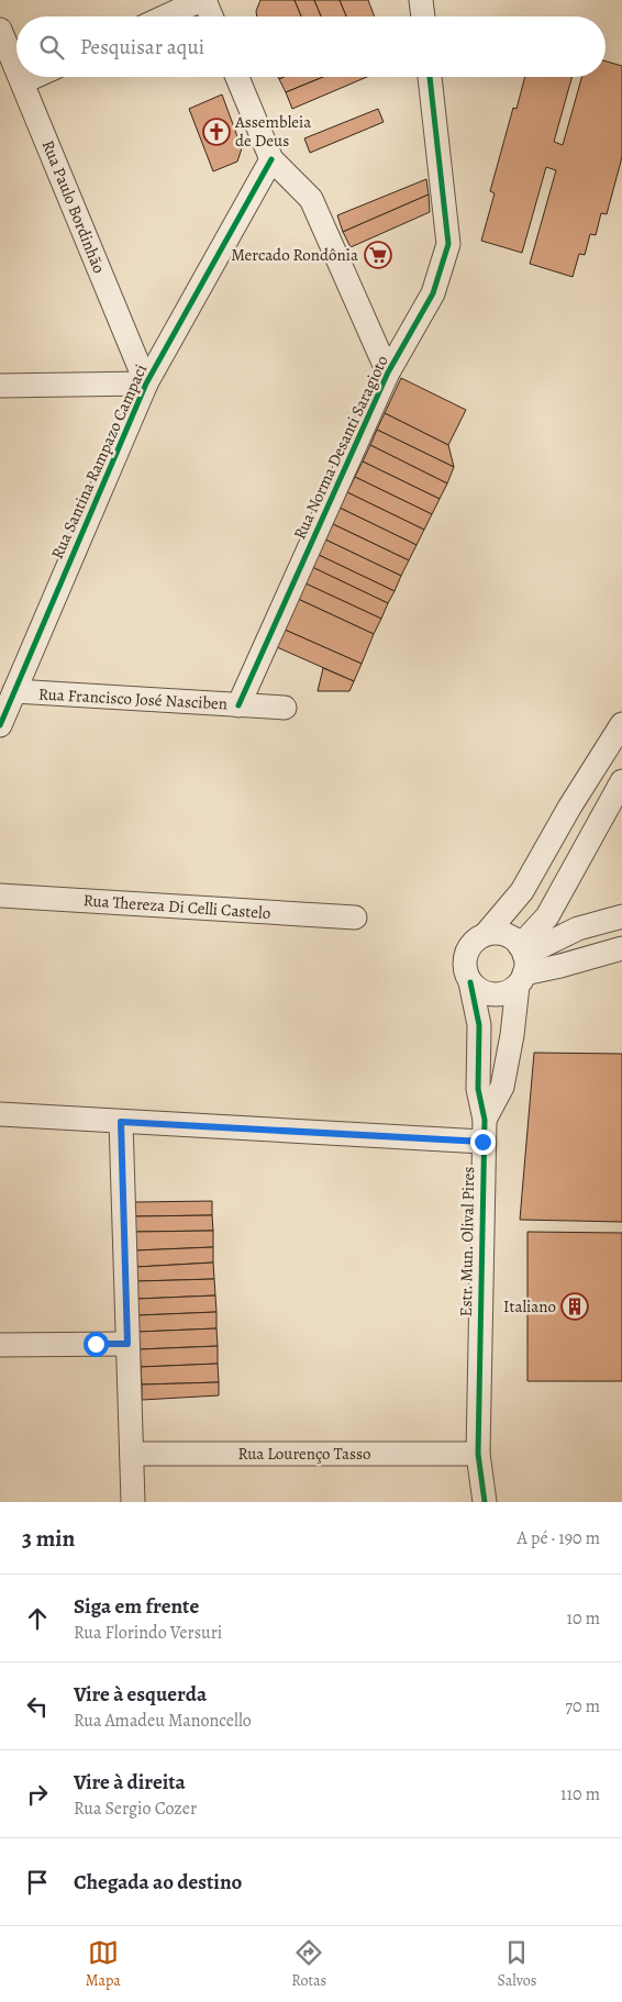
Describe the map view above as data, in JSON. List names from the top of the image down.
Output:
{
  "streets": {
    "street": [
      "Rua Paulo Bordinhão",
      "Rua Norma Desanti Saragioto",
      "Rua Santina Rampazo Campaci",
      "Rua Francisco José Nasciben",
      "Rua Thereza Di Celli Castelo",
      "Estr. Mun. Olival Pires",
      "Rua Lourenço Tasso"
    ]
  },
  "crossings": [
    ["Rua Paulo Bordinhão", "Rua Santina Rampazo Campaci"],
    ["Rua Norma Desanti Saragioto", "Rua Francisco José Nasciben"],
    ["Rua Santina Rampazo Campaci", "Rua Francisco José Nasciben"],
    ["Estr. Mun. Olival Pires", "Rua Lourenço Tasso"]
  ],
  "places": {
    "church": ["Assembleia de Deus"],
    "supermarket": ["Mercado Rondônia"],
    "building": ["Italiano"]
  },
  "page": {
    "search": "Pesquisar aqui",
    "heading": ["3 min", "A pé · 190 m"],
    "list": [
      ["Siga em frente", "Rua Florindo Versuri", "10 m"],
      ["Vire à esquerda", "Rua Amadeu Manoncello", "70 m"],
      ["Vire à direita", "Rua Sergio Cozer", "110 m"],
      "Chegada ao destino"
    ],
    "nav": ["Mapa", "Rotas", "Salvos"]
  }
}
